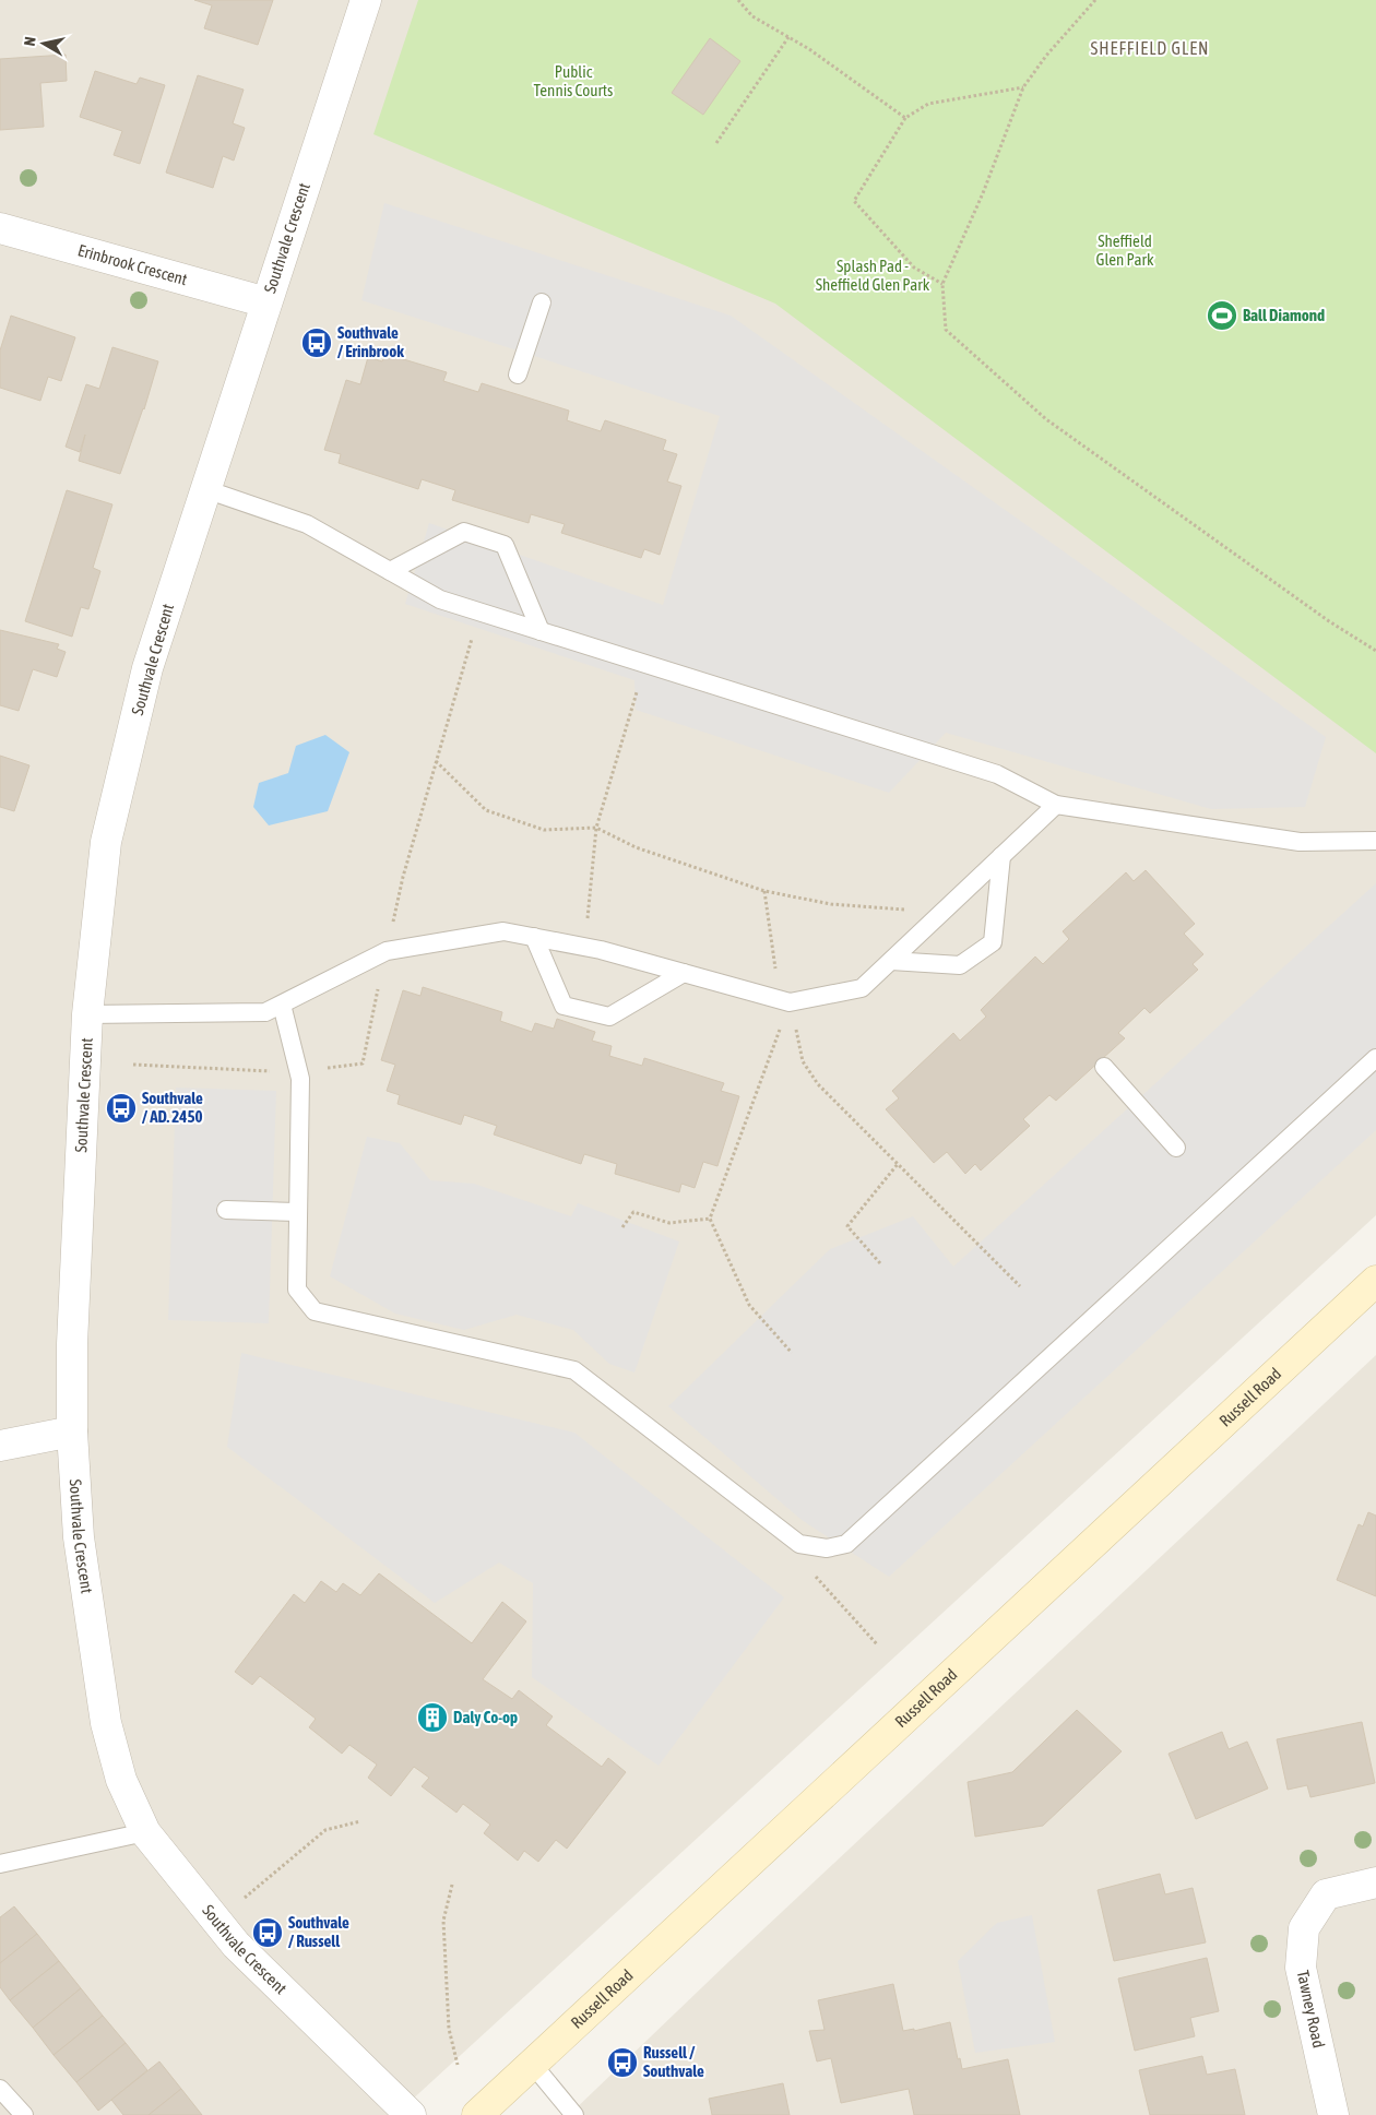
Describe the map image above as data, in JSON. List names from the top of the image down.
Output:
{
  "streets": {
    "main road": ["Russell Road"],
    "street": ["Southvale Crescent", "Erinbrook Crescent", "Tawney Road"]
  },
  "crossings": [
    ["Southvale Crescent", "Erinbrook Crescent"]
  ],
  "districts": ["SHEFFIELD GLEN"],
  "parks": ["Public Tennis Courts", "Sheffield Glen Park", "Splash Pad - Sheffield Glen Park"],
  "places": {
    "sports": ["Ball Diamond"],
    "bus stop": [
      "Southvale / Erinbrook",
      "Southvale / AD. 2450",
      "Southvale / Russell",
      "Russell / Southvale"
    ],
    "building": ["Daly Co-op"]
  },
  "north": "left"
}
